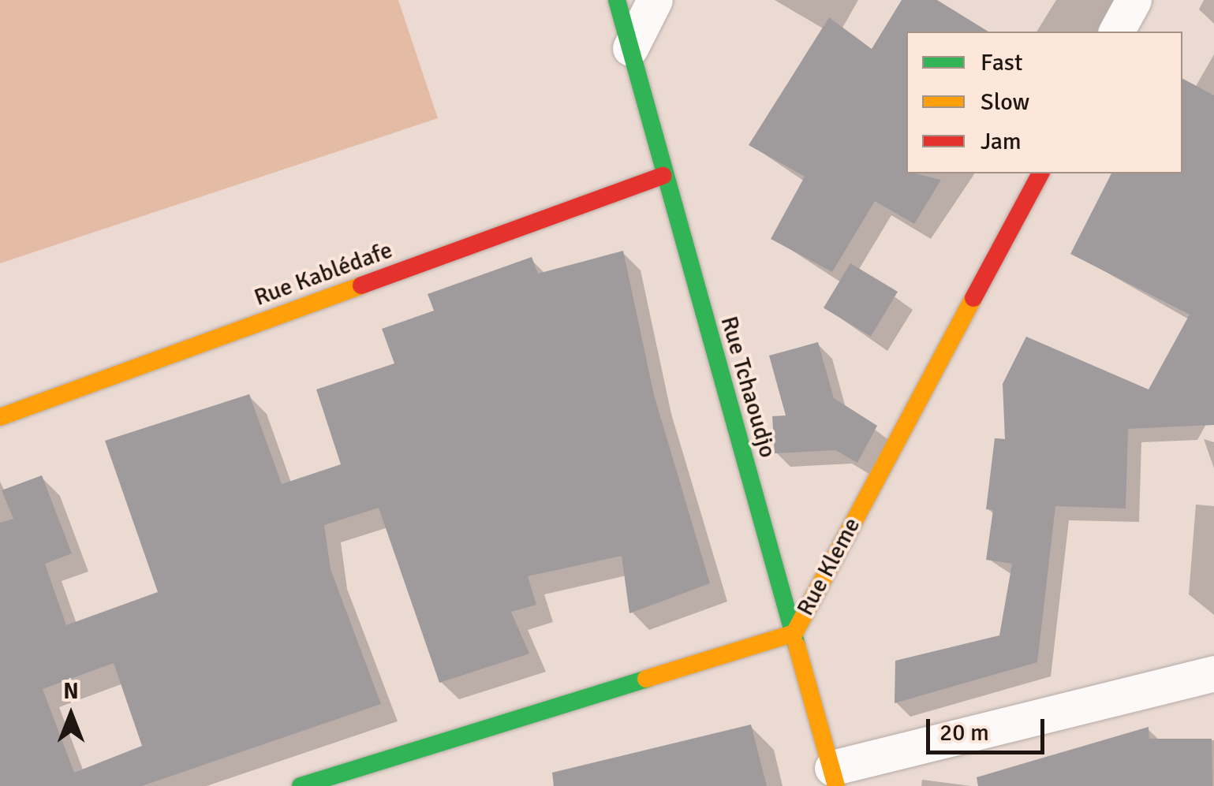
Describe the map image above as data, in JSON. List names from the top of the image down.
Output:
{
  "streets": {
    "street": ["Rue Kablédafe", "Rue Tchaoudjo", "Rue Kleme"]
  },
  "crossings": [
    ["Rue Kablédafe", "Rue Tchaoudjo"],
    ["Rue Tchaoudjo", "Rue Kleme"]
  ],
  "legend": ["Fast", "Slow", "Jam"],
  "scale_bar": "20 m",
  "north": "top"
}
